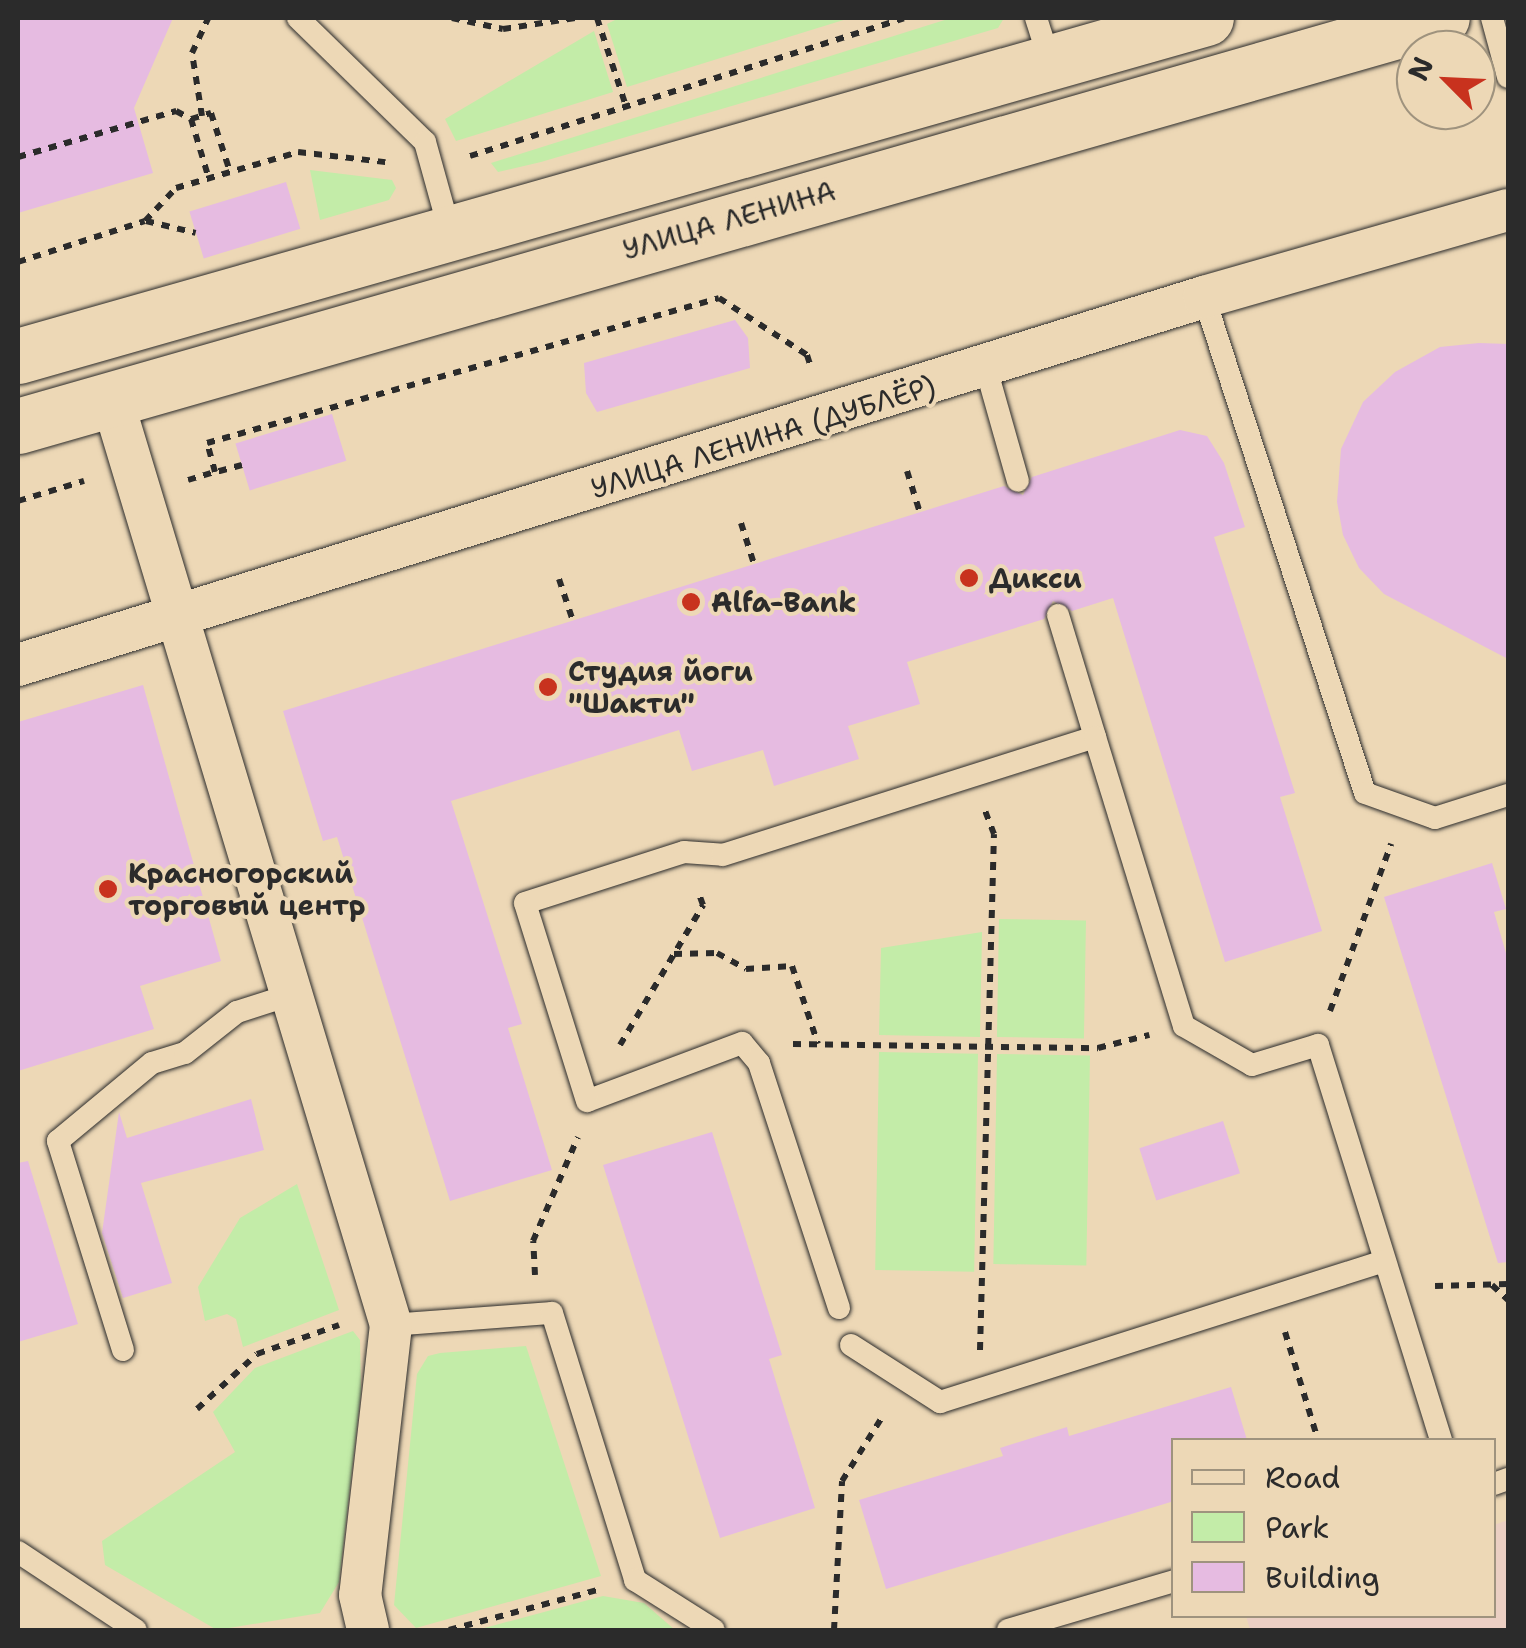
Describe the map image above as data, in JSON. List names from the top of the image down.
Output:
{
  "streets": {
    "main road": ["УЛИЦА ЛЕНИНА"],
    "street": ["УЛИЦА ЛЕНИНА (ДУБЛЁР)"]
  },
  "places": [
    "Дикси",
    "Alfa-Bank",
    "Студия йоги \"Шакти\"",
    "Красногорский торговый центр"
  ],
  "legend": ["Road", "Park", "Building"],
  "north": "top left"
}
